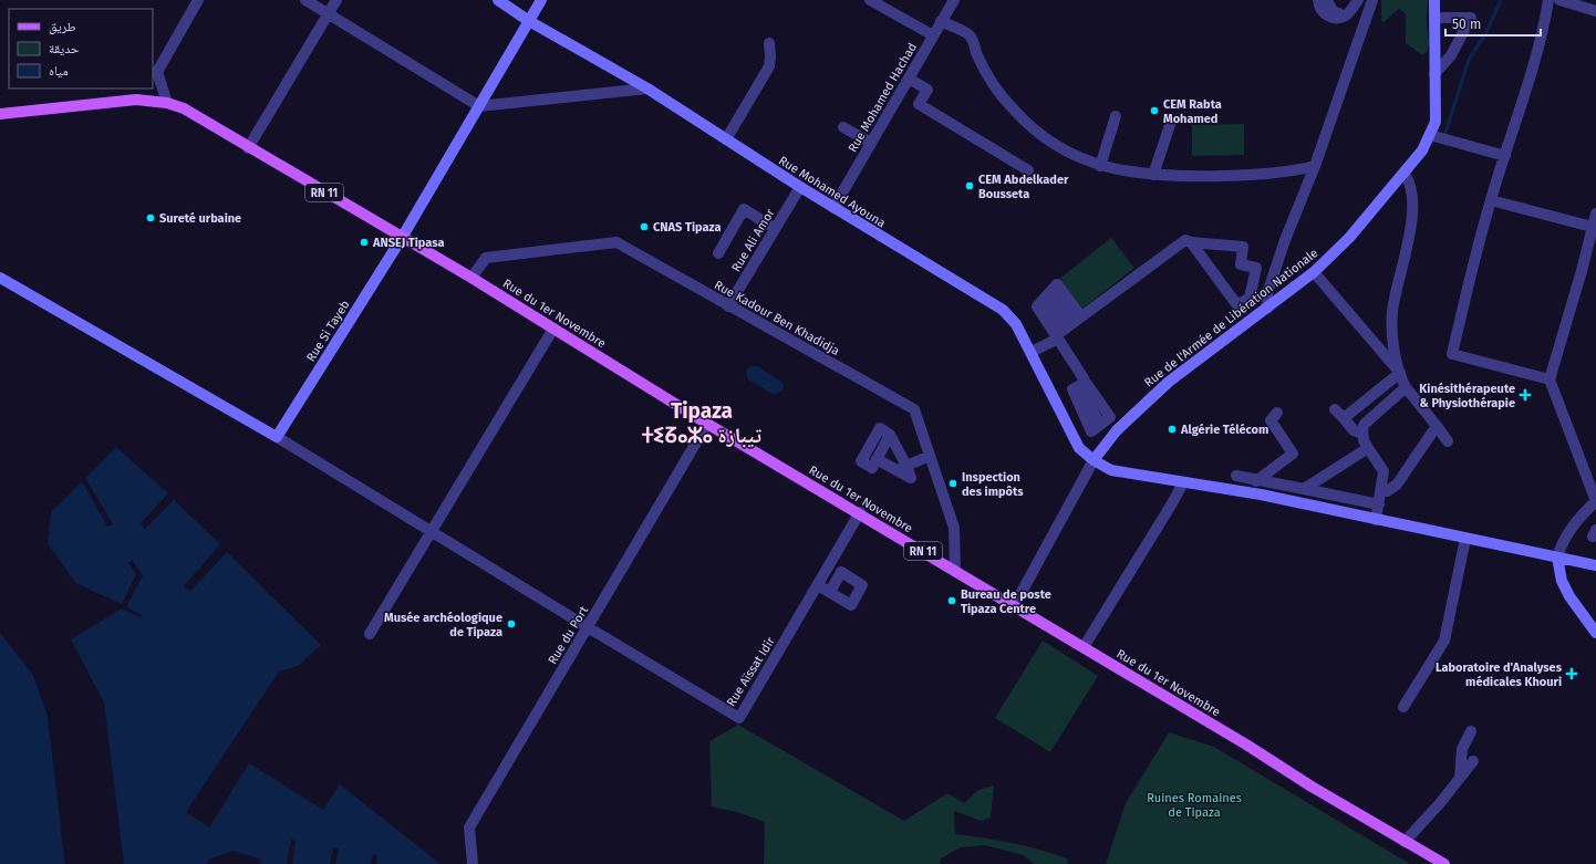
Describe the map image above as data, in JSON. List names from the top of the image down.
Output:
{
  "streets": {
    "main road": [
      "Rue Mohamed Ayouna",
      "RN 11",
      "Rue du 1er Novembre",
      "Rue de l'Armée de Libération Nationale",
      "Rue Si Tayeb"
    ],
    "street": [
      "Rue Mohamed Hachad",
      "Rue Ali Amor",
      "Rue Kadour Ben Khadidja",
      "Rue du Port",
      "Rue Aïssat Idir"
    ]
  },
  "crossings": [
    ["Rue Mohamed Hachad", "Rue Mohamed Ayouna"],
    ["Rue Mohamed Ayouna", "Rue Ali Amor"],
    ["Rue Mohamed Ayouna", "Rue de l'Armée de Libération Nationale"],
    ["RN 11", "Rue du 1er Novembre"],
    ["RN 11", "Rue Si Tayeb"],
    ["Rue Ali Amor", "Rue Kadour Ben Khadidja"],
    ["Rue du 1er Novembre", "Rue Kadour Ben Khadidja"],
    ["Rue du 1er Novembre", "Rue Si Tayeb"],
    ["Rue du 1er Novembre", "Rue du Port"],
    ["Rue du 1er Novembre", "Rue Aïssat Idir"],
    ["Rue du Port", "Rue Aïssat Idir"]
  ],
  "districts": ["Tipaza ⵜⵉⵒⴰⵣⴰ تيبازة"],
  "parks": ["Ruines Romaines de Tipaza"],
  "places": {
    "other": [
      "CEM Rabta Mohamed",
      "CEM Abdelkader Bousseta",
      "Sureté urbaine",
      "CNAS Tipaza",
      "ANSEJ Tipasa",
      "Algérie Télécom",
      "Inspection des impôts",
      "Bureau de poste Tipaza Centre",
      "Musée archéologique de Tipaza"
    ],
    "health": ["Kinésithérapeute & Physiothérapie", "Laboratoire d'Analyses médicales Khouri"]
  },
  "legend": ["طريق", "حديقة", "مياه"],
  "scale_bar": "50 m"
}
